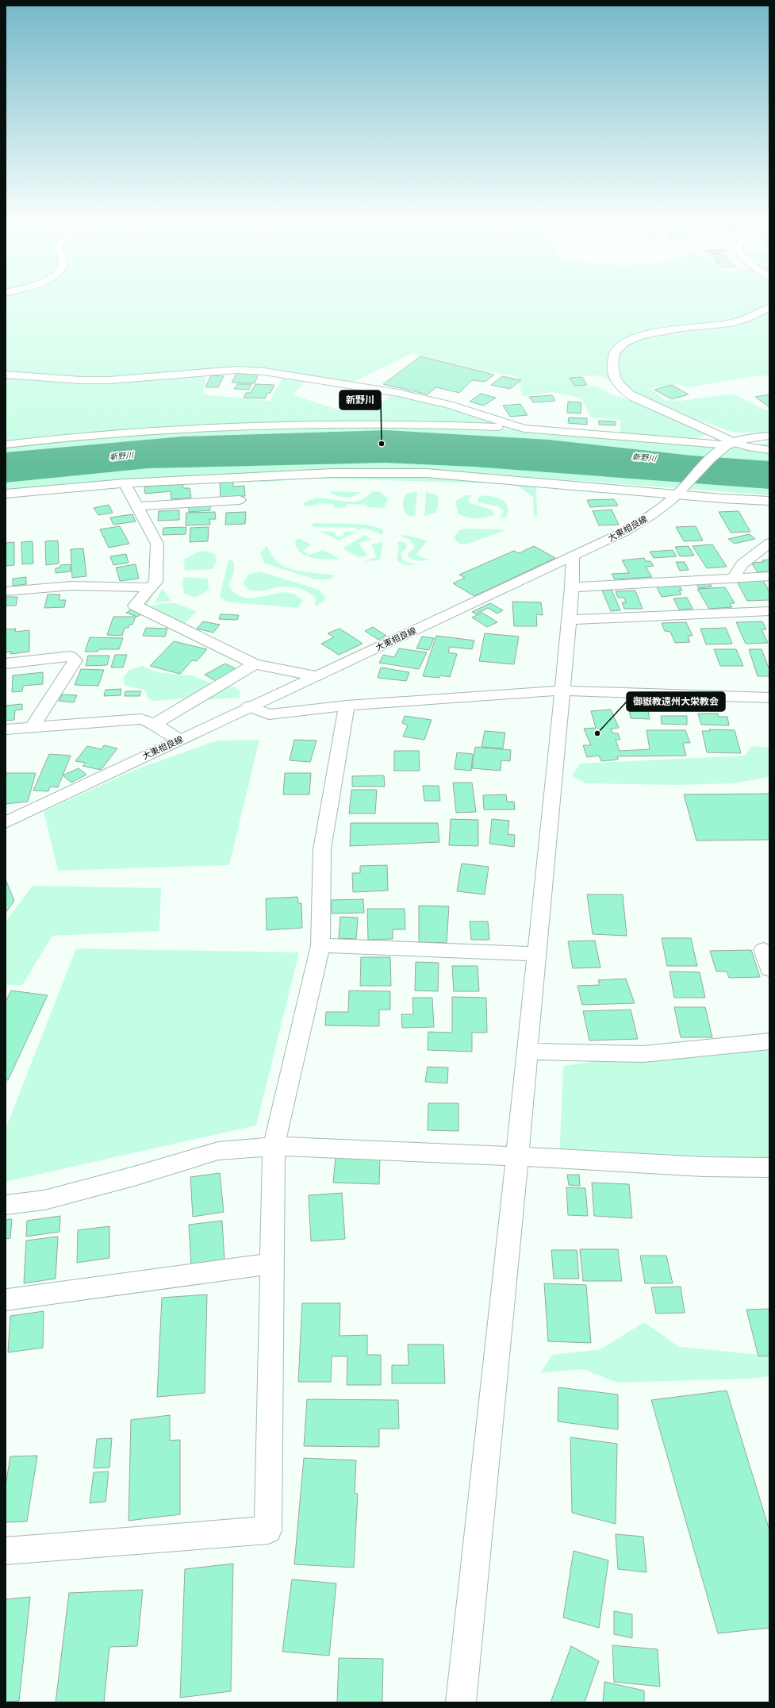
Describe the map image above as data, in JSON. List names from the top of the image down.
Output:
{
  "streets": {
    "street": ["大東相良線"]
  },
  "water": ["新野川"],
  "places": ["新野川", "御嶽教遠州大栄教会"]
}
